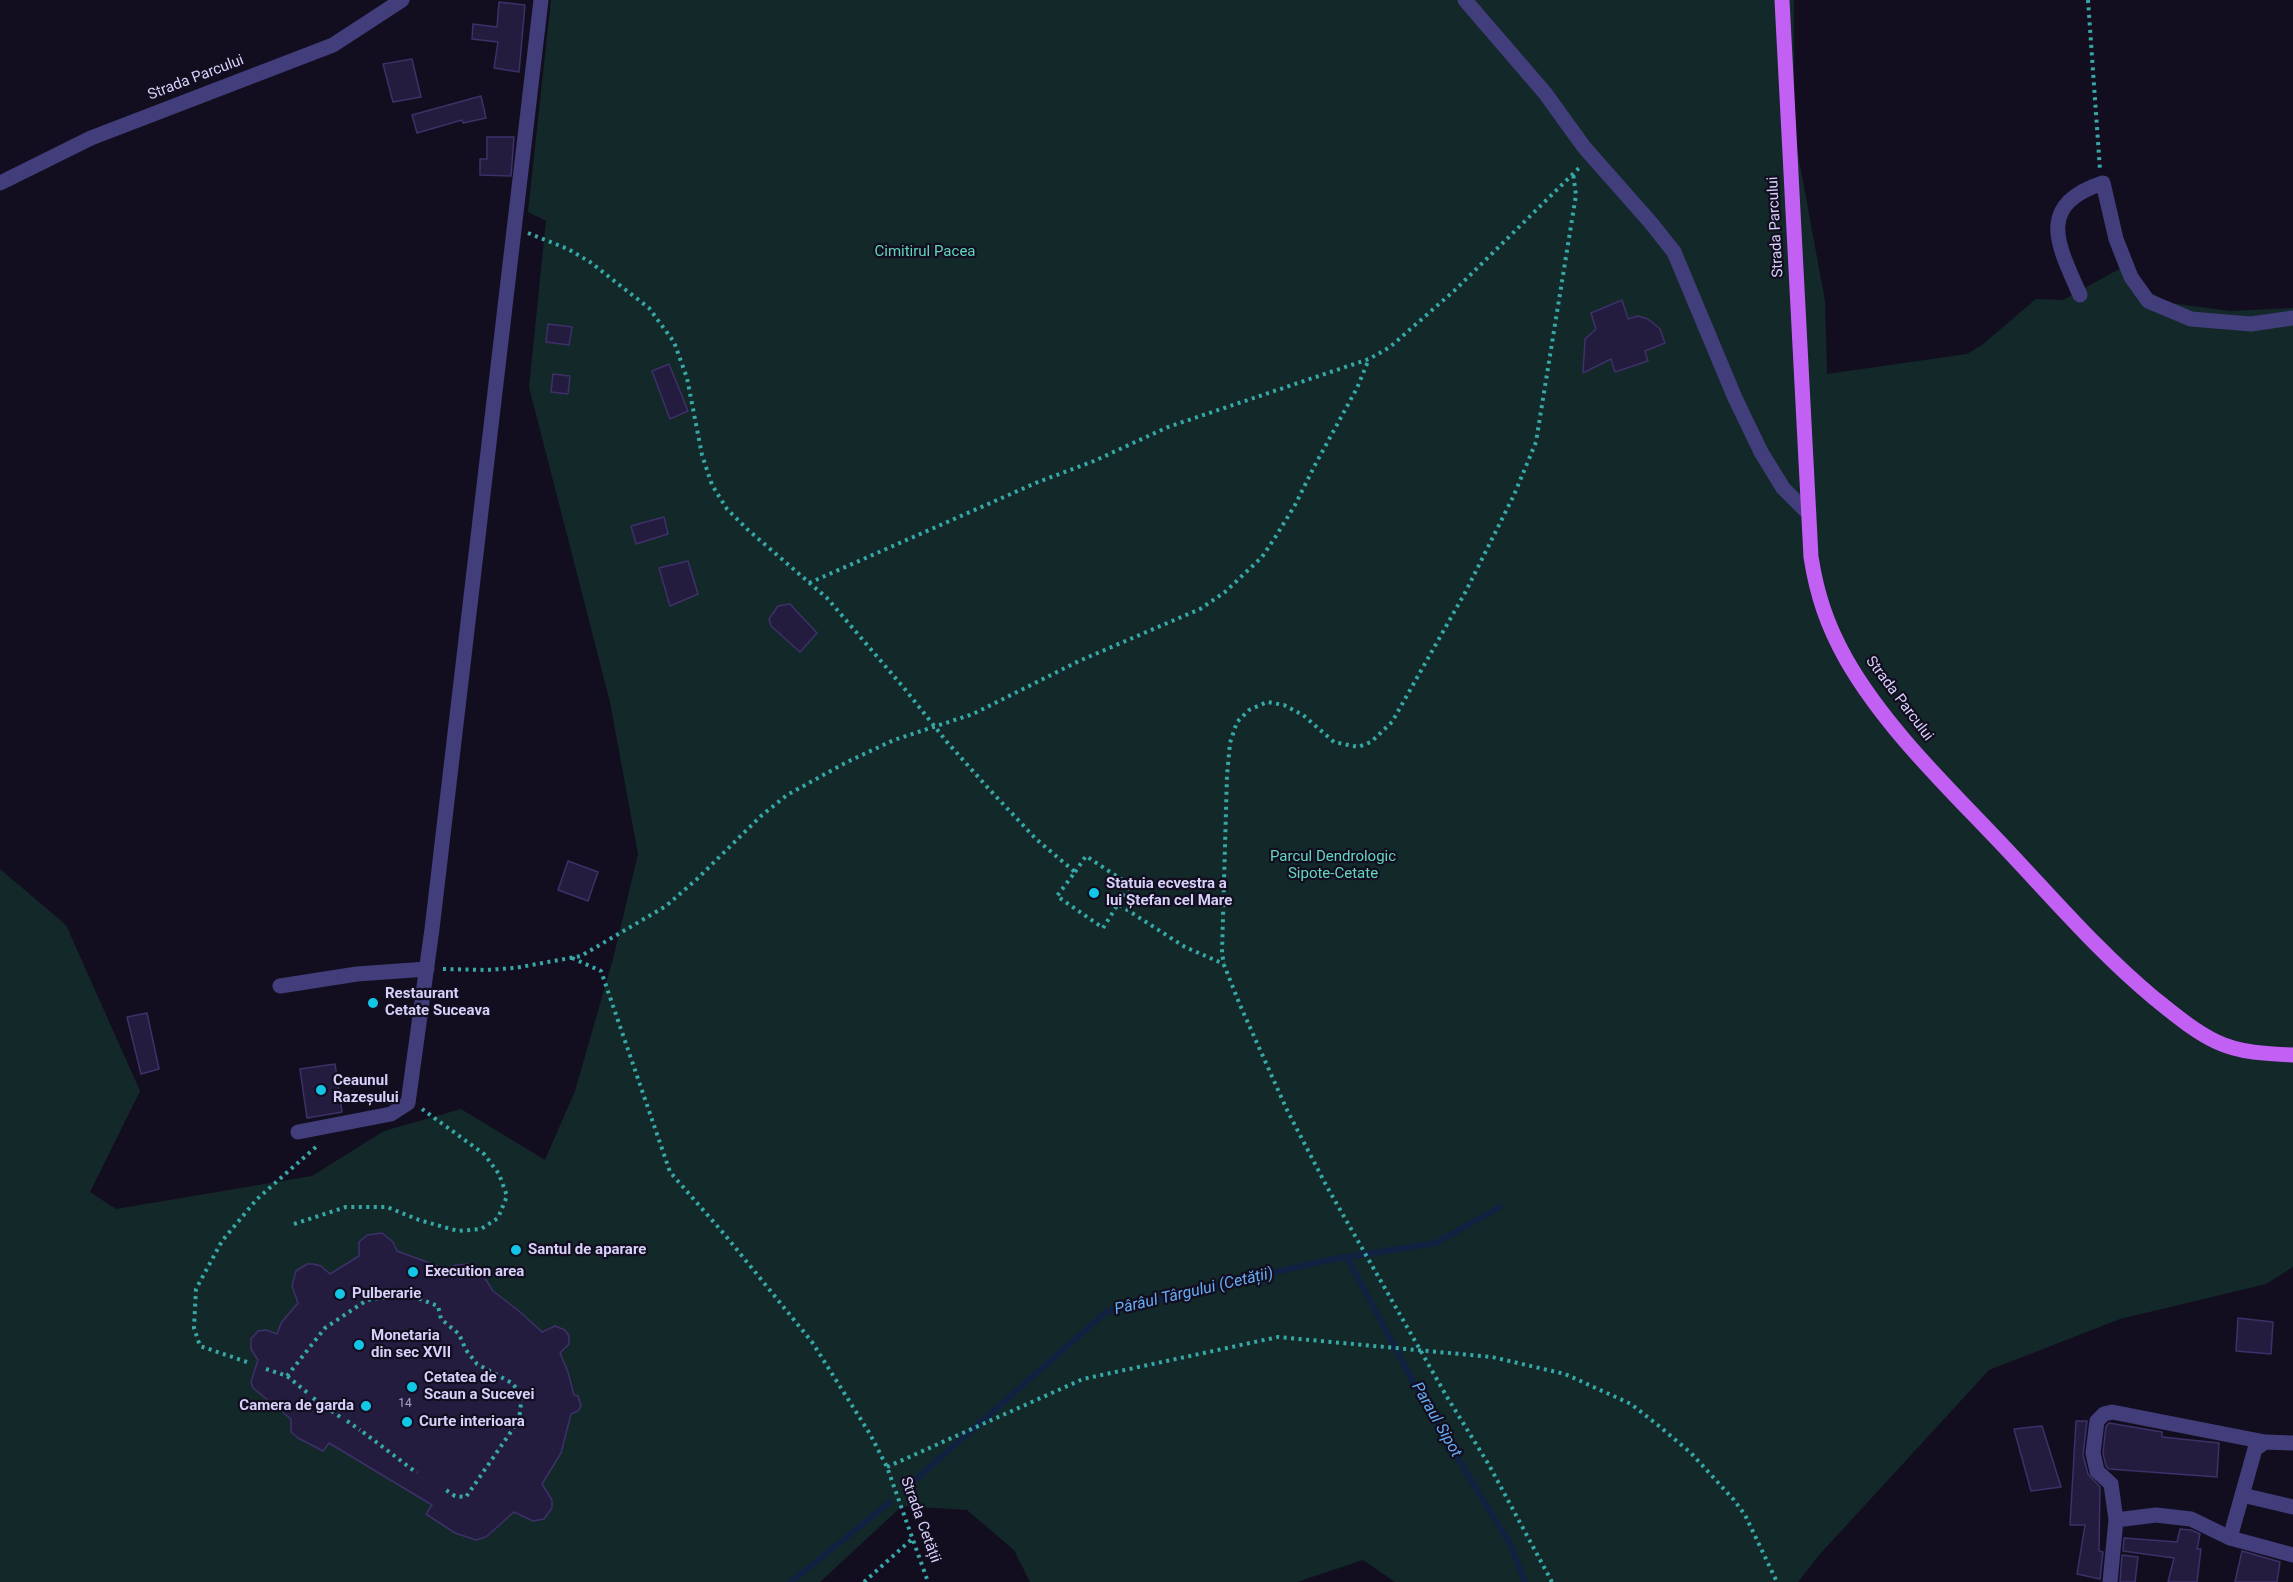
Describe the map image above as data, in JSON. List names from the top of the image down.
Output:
{
  "streets": {
    "main road": ["Strada Parcului"],
    "path": ["Strada Cetății"]
  },
  "water": ["Pârâul Târgului (Cetății)", "Paraul Sipot"],
  "parks": ["Cimitirul Pacea", "Parcul Dendrologic Sipote-Cetate"],
  "places": [
    "Statuia ecvestra a lui Ștefan cel Mare",
    "Restaurant Cetate Suceava",
    "Ceaunul Razeșului",
    "Santul de aparare",
    "Execution area",
    "Pulberarie",
    "Monetaria din sec XVII",
    "Cetatea de Scaun a Sucevei",
    "Camera de garda",
    "Curte interioara"
  ],
  "house_numbers": ["14"]
}
